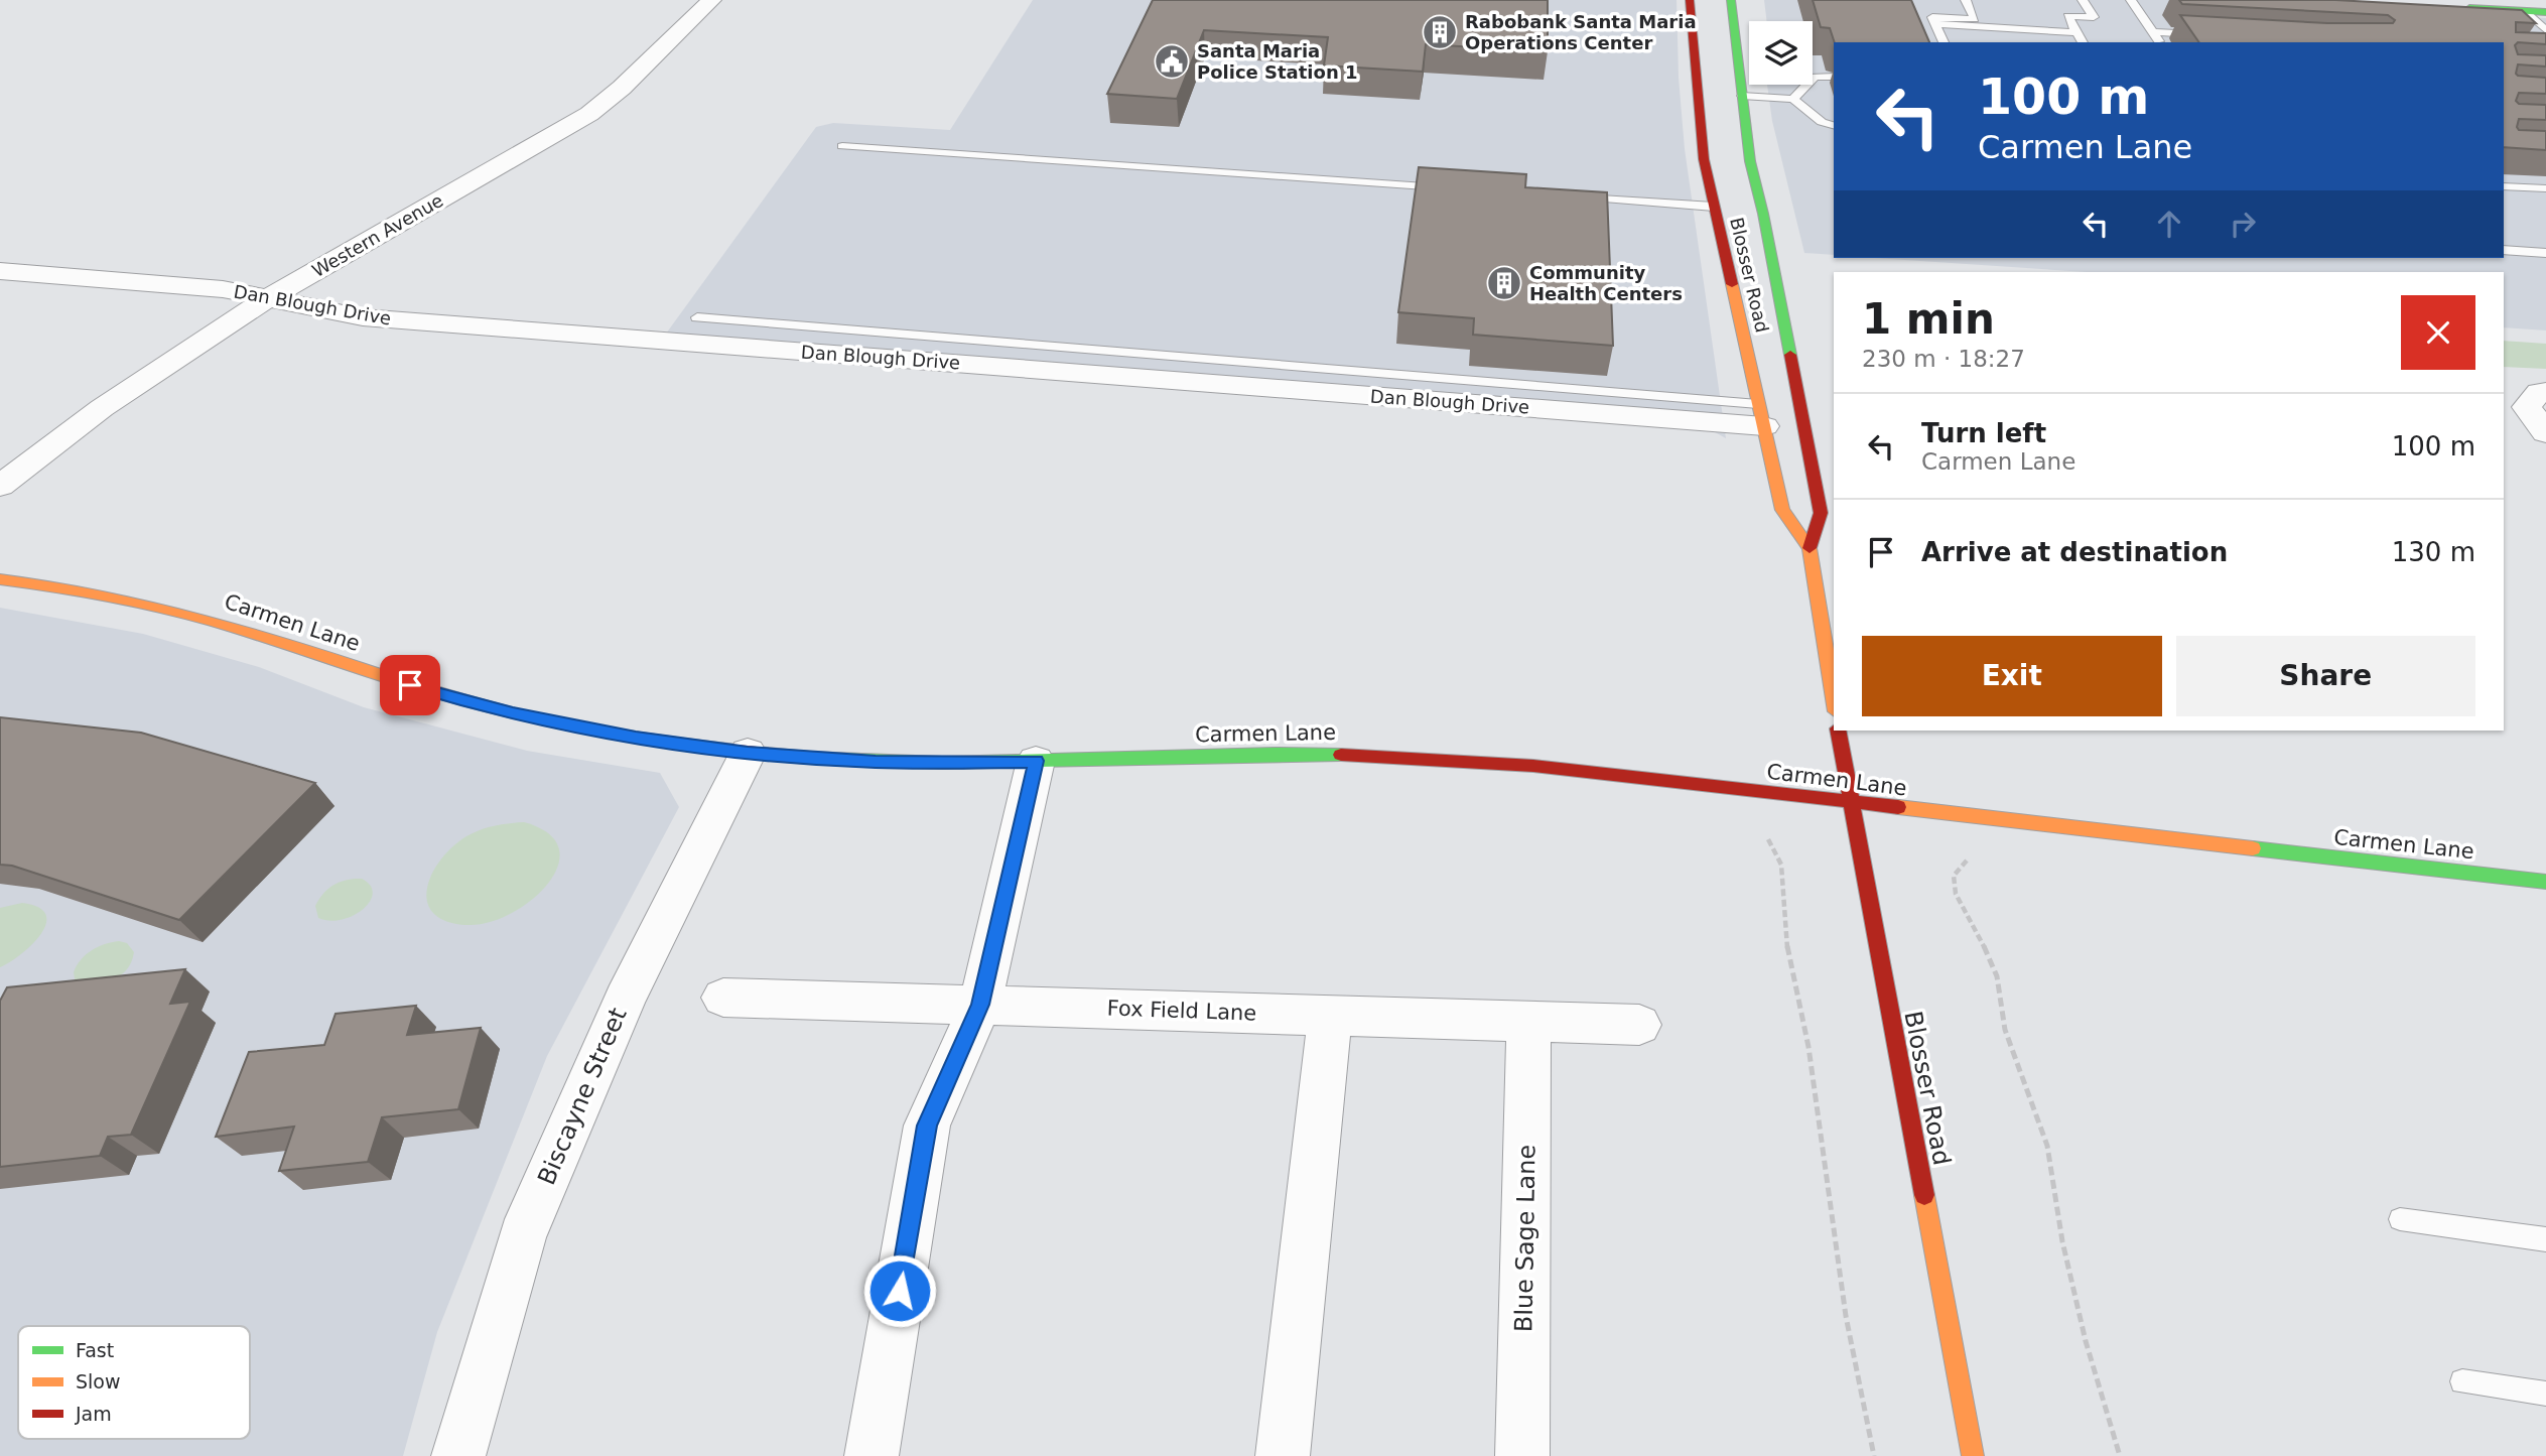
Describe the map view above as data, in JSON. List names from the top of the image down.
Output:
{
  "streets": {
    "main road": ["Blosser Road", "Carmen Lane"],
    "street": [
      "Western Avenue",
      "Dan Blough Drive",
      "Fox Field Lane",
      "Biscayne Street",
      "Blue Sage Lane"
    ]
  },
  "crossings": [
    ["Western Avenue", "Dan Blough Drive"],
    ["Blosser Road", "Dan Blough Drive"],
    ["Blosser Road", "Carmen Lane"],
    ["Carmen Lane", "Biscayne Street"],
    ["Fox Field Lane", "Blue Sage Lane"]
  ],
  "places": {
    "building": ["Rabobank Santa Maria Operations Center", "Community Health Centers"],
    "public building": ["Santa Maria Police Station 1"]
  },
  "legend": ["Fast", "Slow", "Jam"],
  "page": {
    "turn": ["100 m", "Carmen Lane"],
    "heading": ["1 min", "230 m · 18:27"],
    "list": [
      {
        "name": "Turn left",
        "note": "Carmen Lane",
        "value": "100 m"
      },
      {
        "name": "Arrive at destination",
        "value": "130 m"
      }
    ],
    "buttons": ["Exit", "Share"]
  }
}
